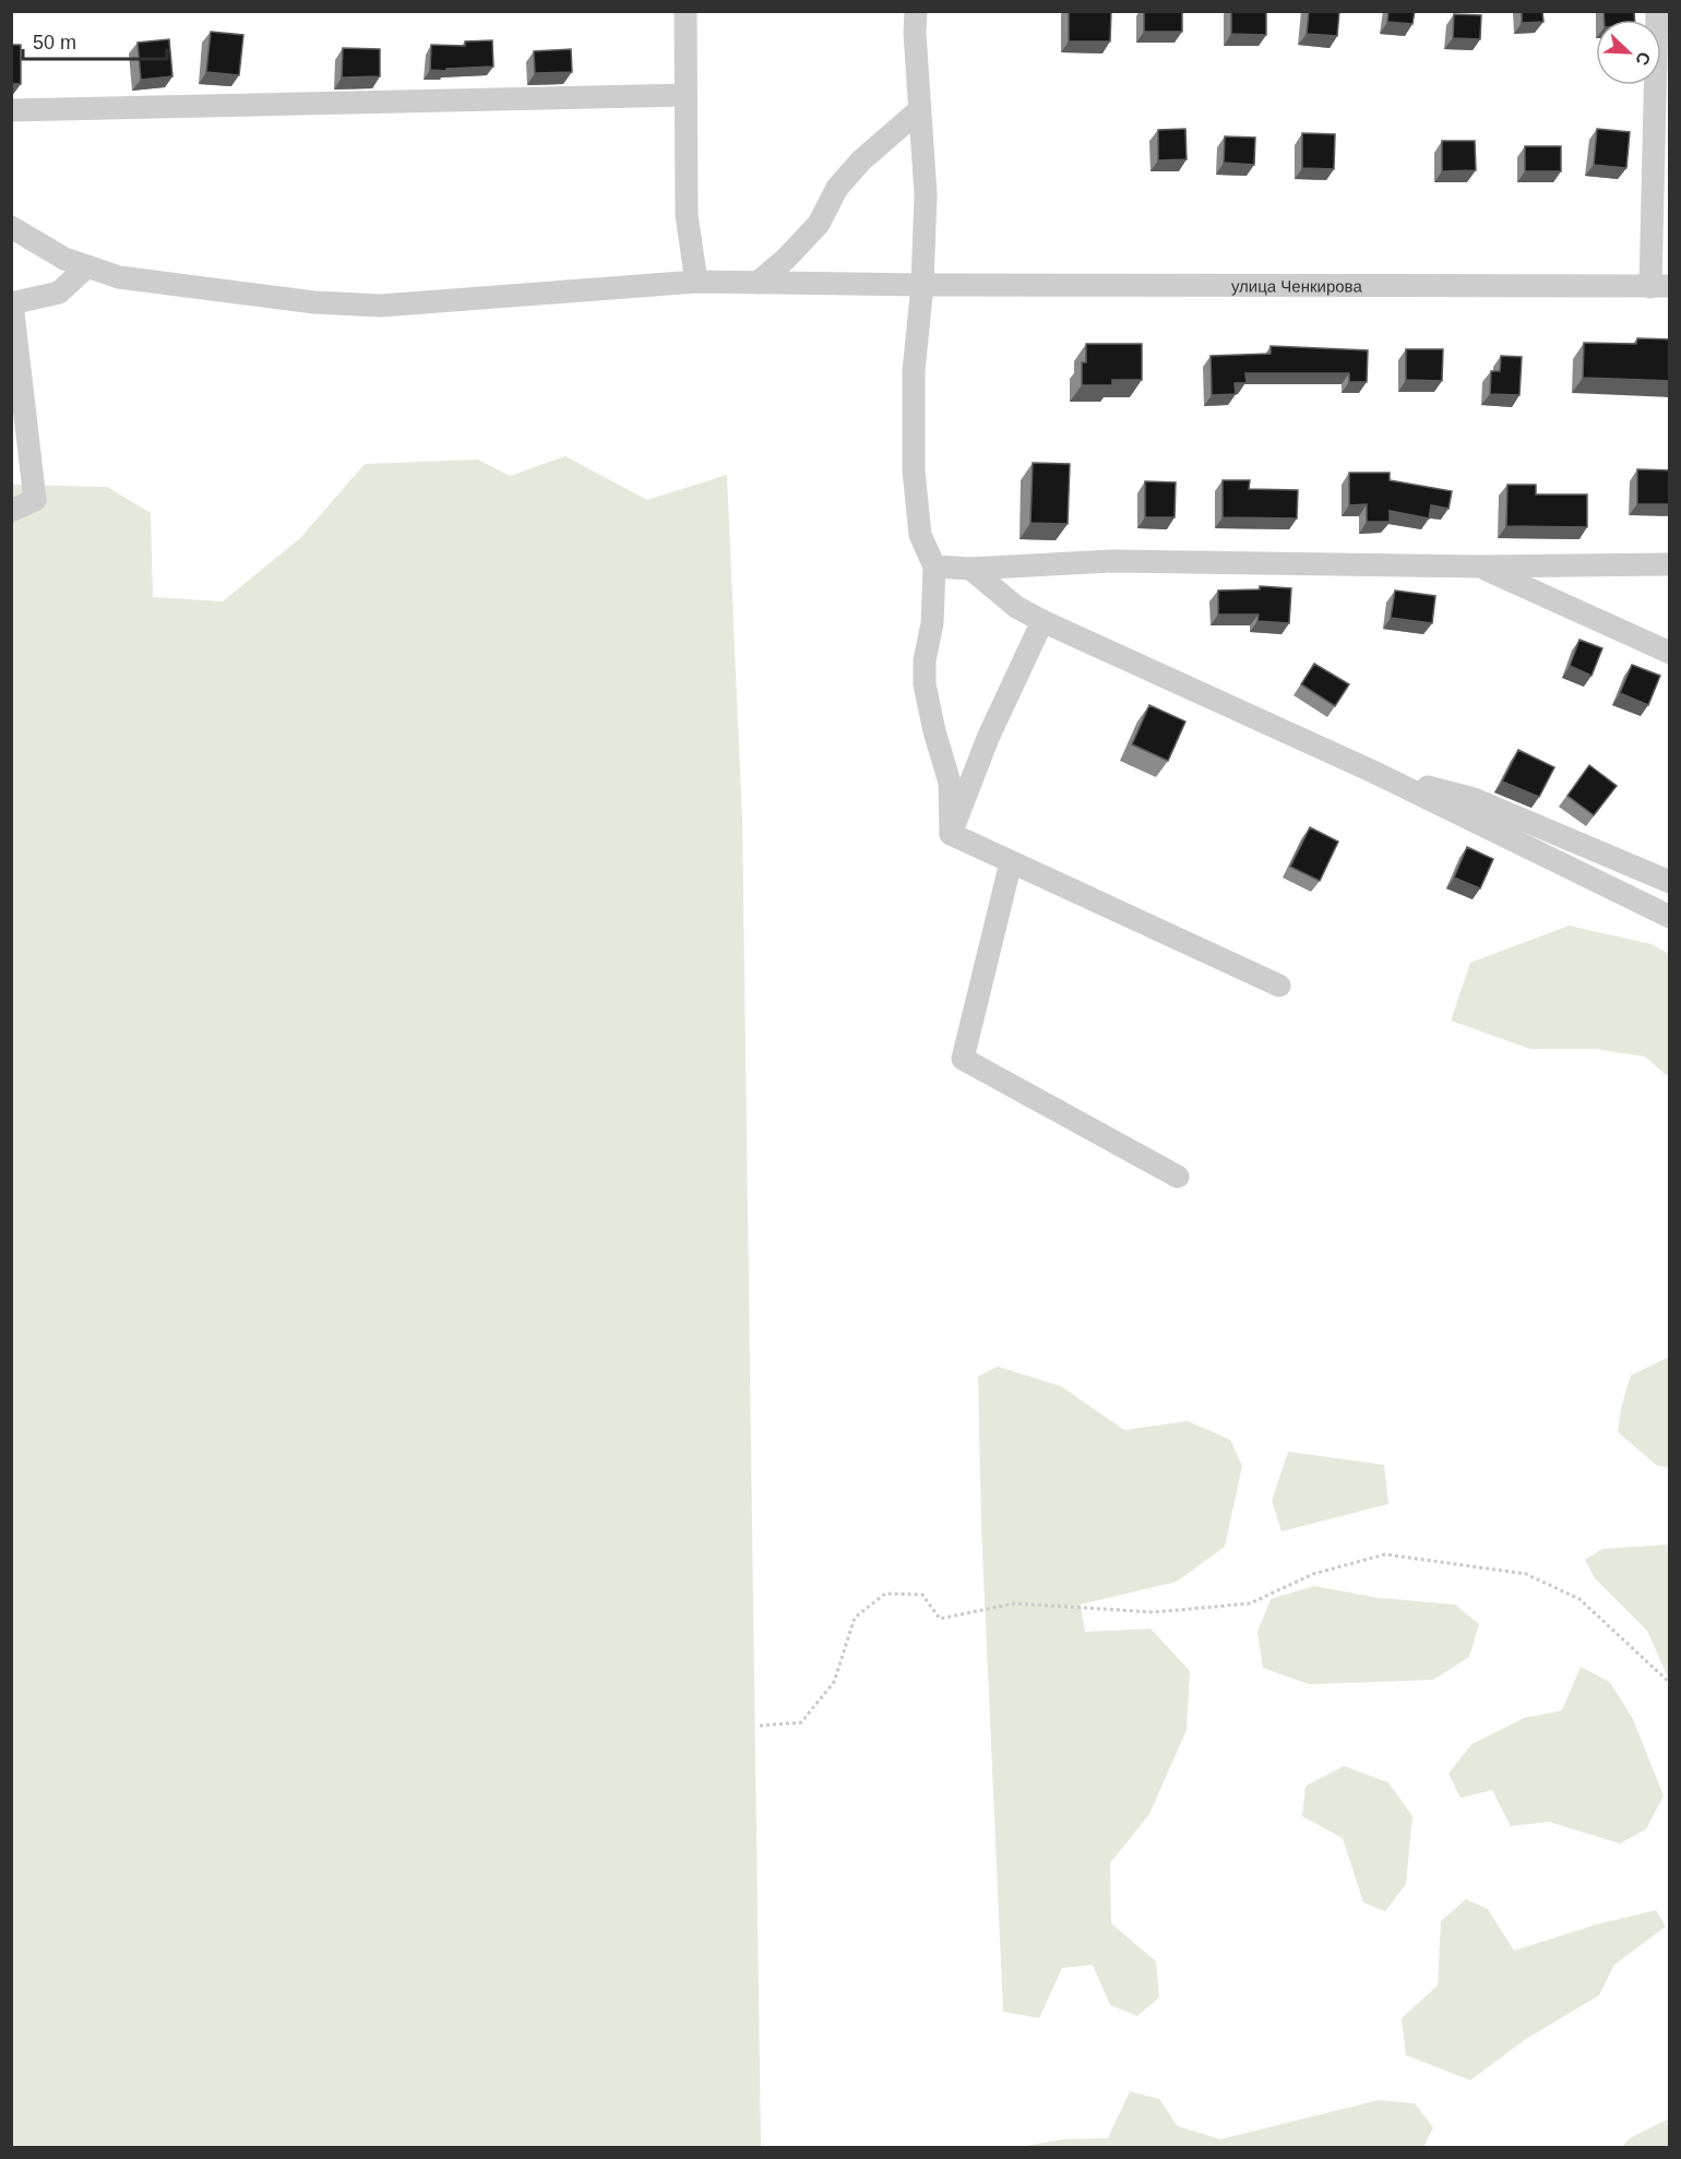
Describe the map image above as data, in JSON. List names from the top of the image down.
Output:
{
  "streets": {
    "street": ["улица Ченкирова"]
  },
  "scale_bar": "50 m",
  "north": "bottom right"
}
